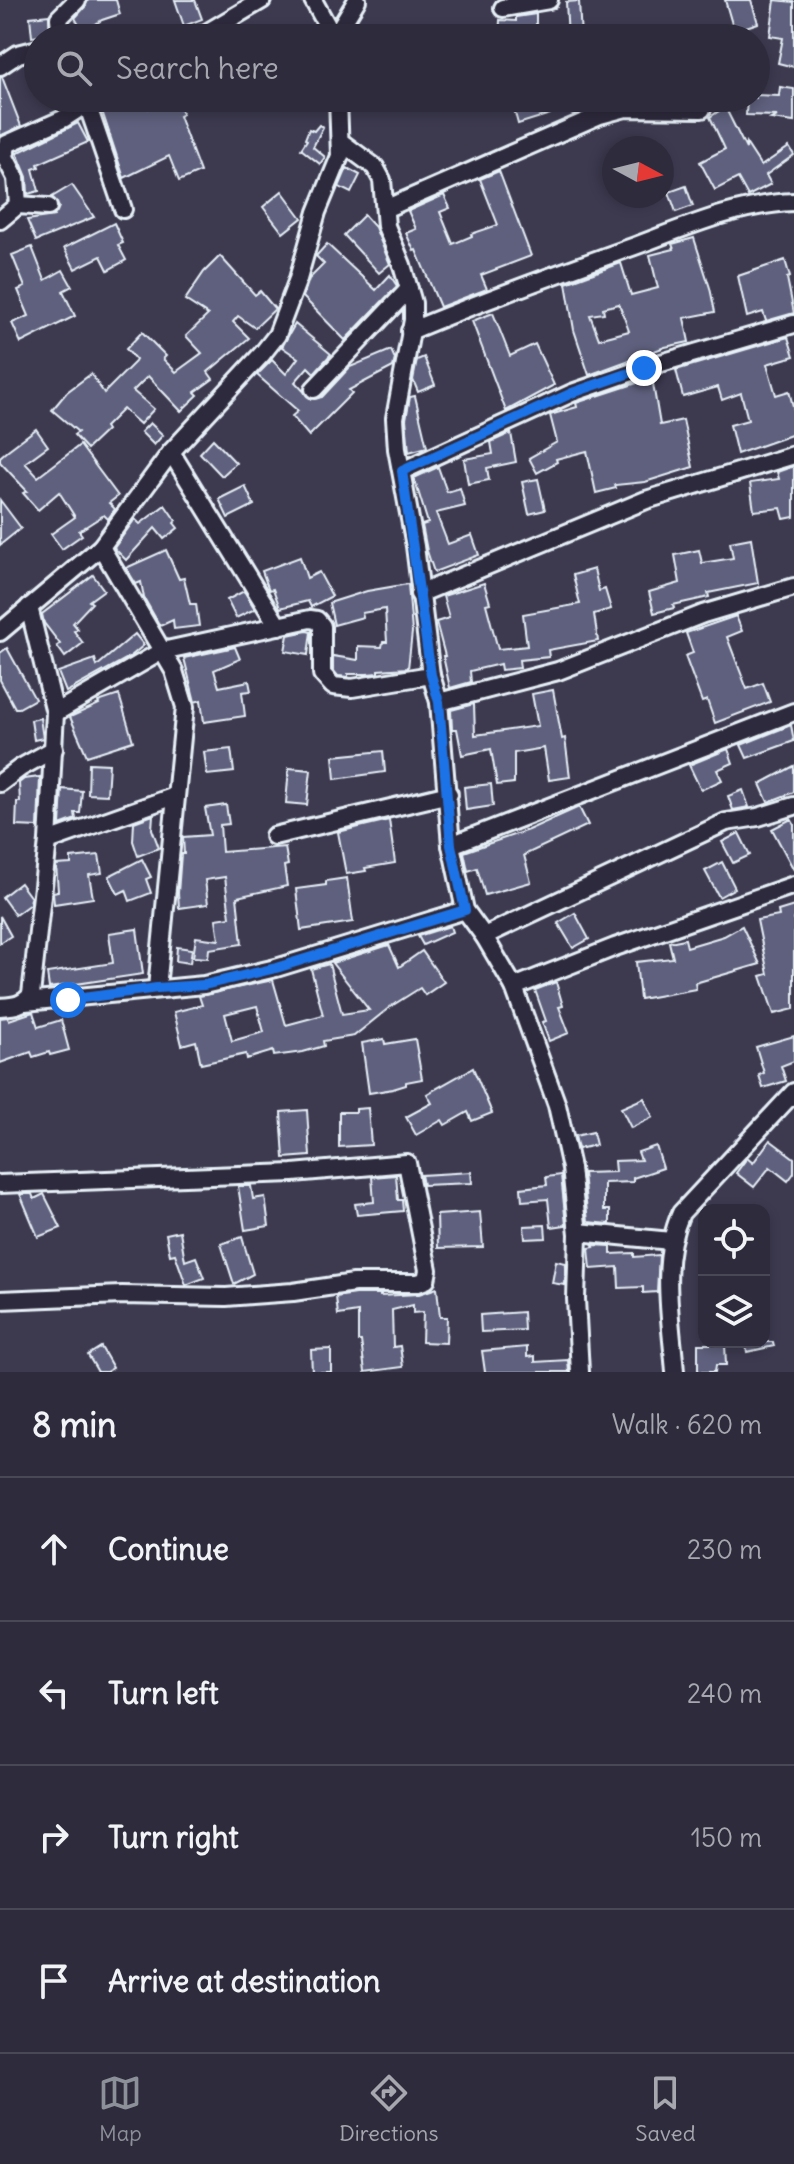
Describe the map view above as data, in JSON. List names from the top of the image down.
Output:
{
  "north": "right",
  "page": {
    "search": "Search here",
    "heading": ["8 min", "Walk · 620 m"],
    "list": [
      ["Continue", "230 m"],
      ["Turn left", "240 m"],
      ["Turn right", "150 m"],
      "Arrive at destination"
    ],
    "nav": ["Map", "Directions", "Saved"]
  }
}
